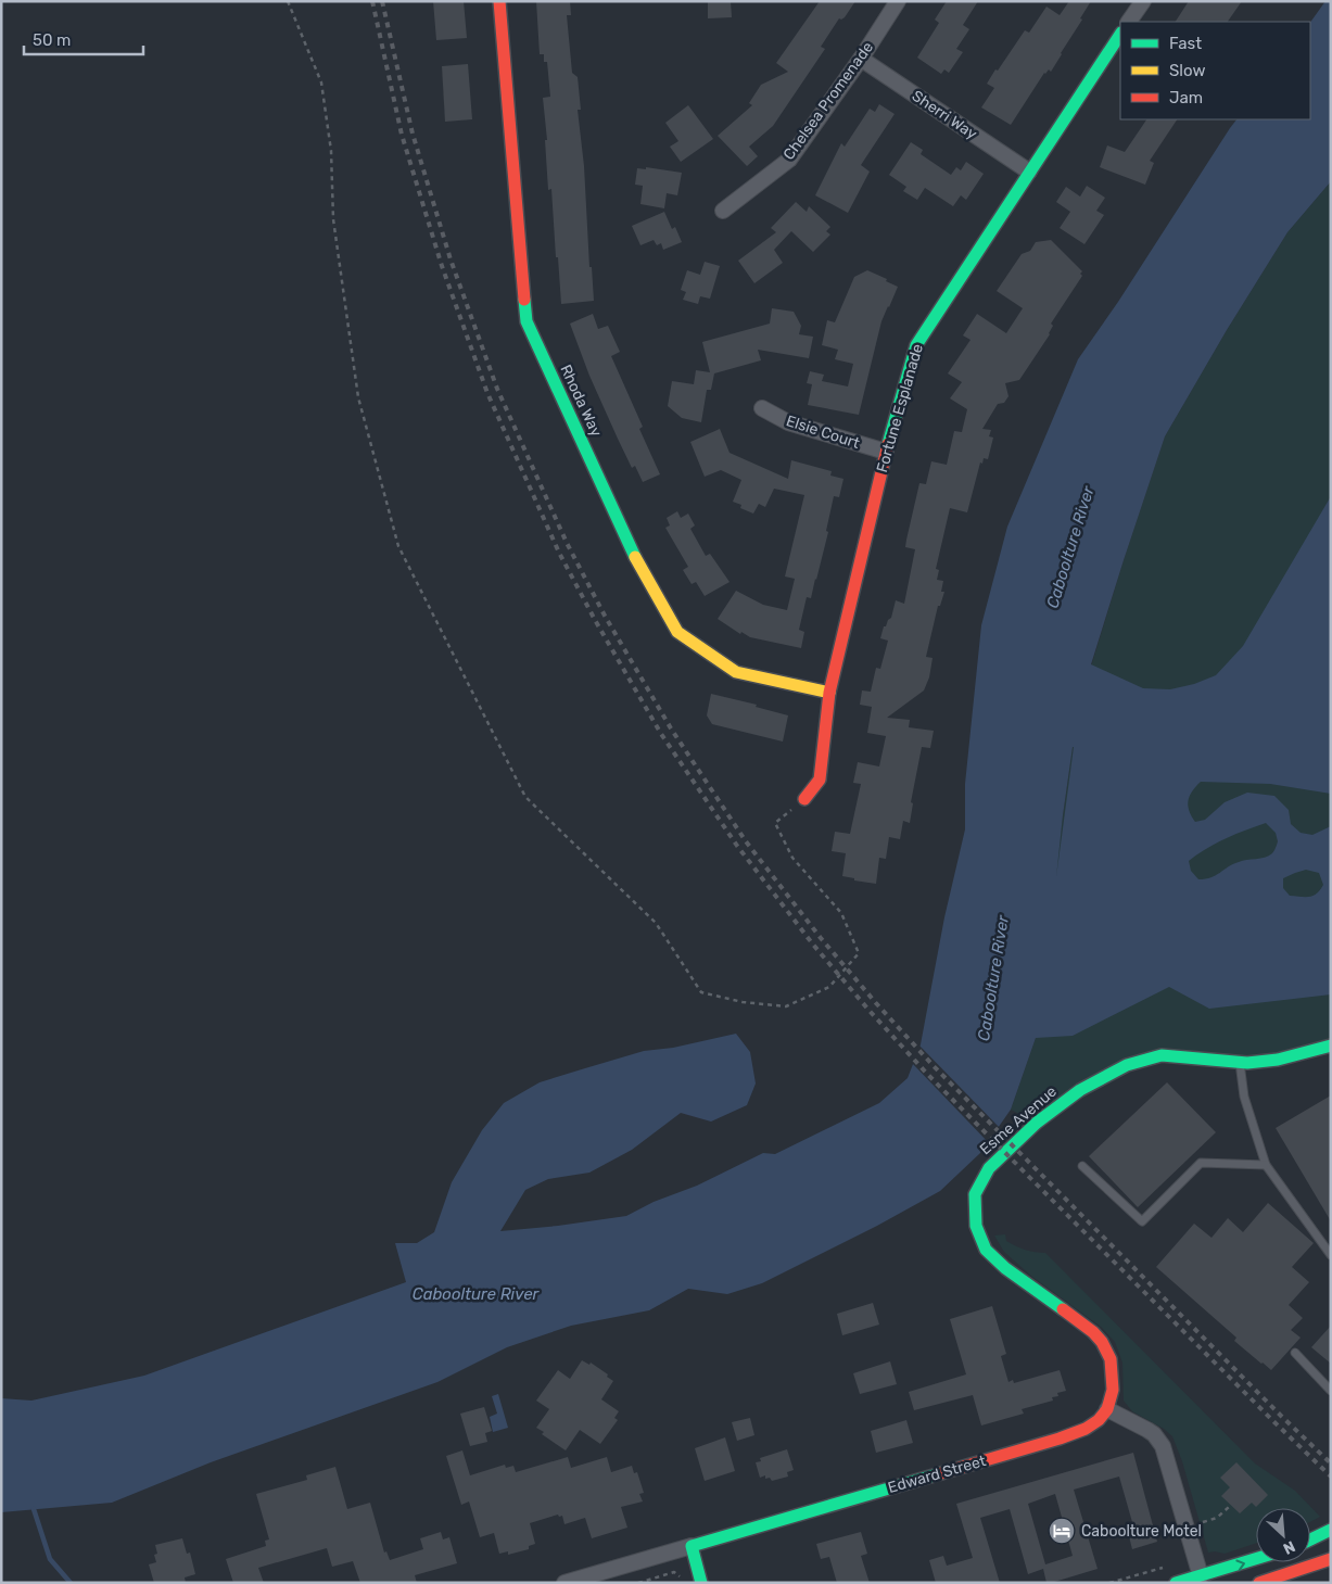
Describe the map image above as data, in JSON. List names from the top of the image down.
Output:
{
  "streets": {
    "street": [
      "Chelsea Promenade",
      "Sherri Way",
      "Rhoda Way",
      "Fortune Esplanade",
      "Elsie Court",
      "Esme Avenue",
      "Edward Street"
    ]
  },
  "crossings": [
    ["Chelsea Promenade", "Sherri Way"],
    ["Sherri Way", "Fortune Esplanade"],
    ["Rhoda Way", "Fortune Esplanade"],
    ["Fortune Esplanade", "Elsie Court"],
    ["Esme Avenue", "Edward Street"]
  ],
  "water": ["Caboolture River"],
  "places": {
    "hotel": ["Caboolture Motel"]
  },
  "legend": ["Fast", "Slow", "Jam"],
  "scale_bar": "50 m",
  "north": "bottom right"
}
